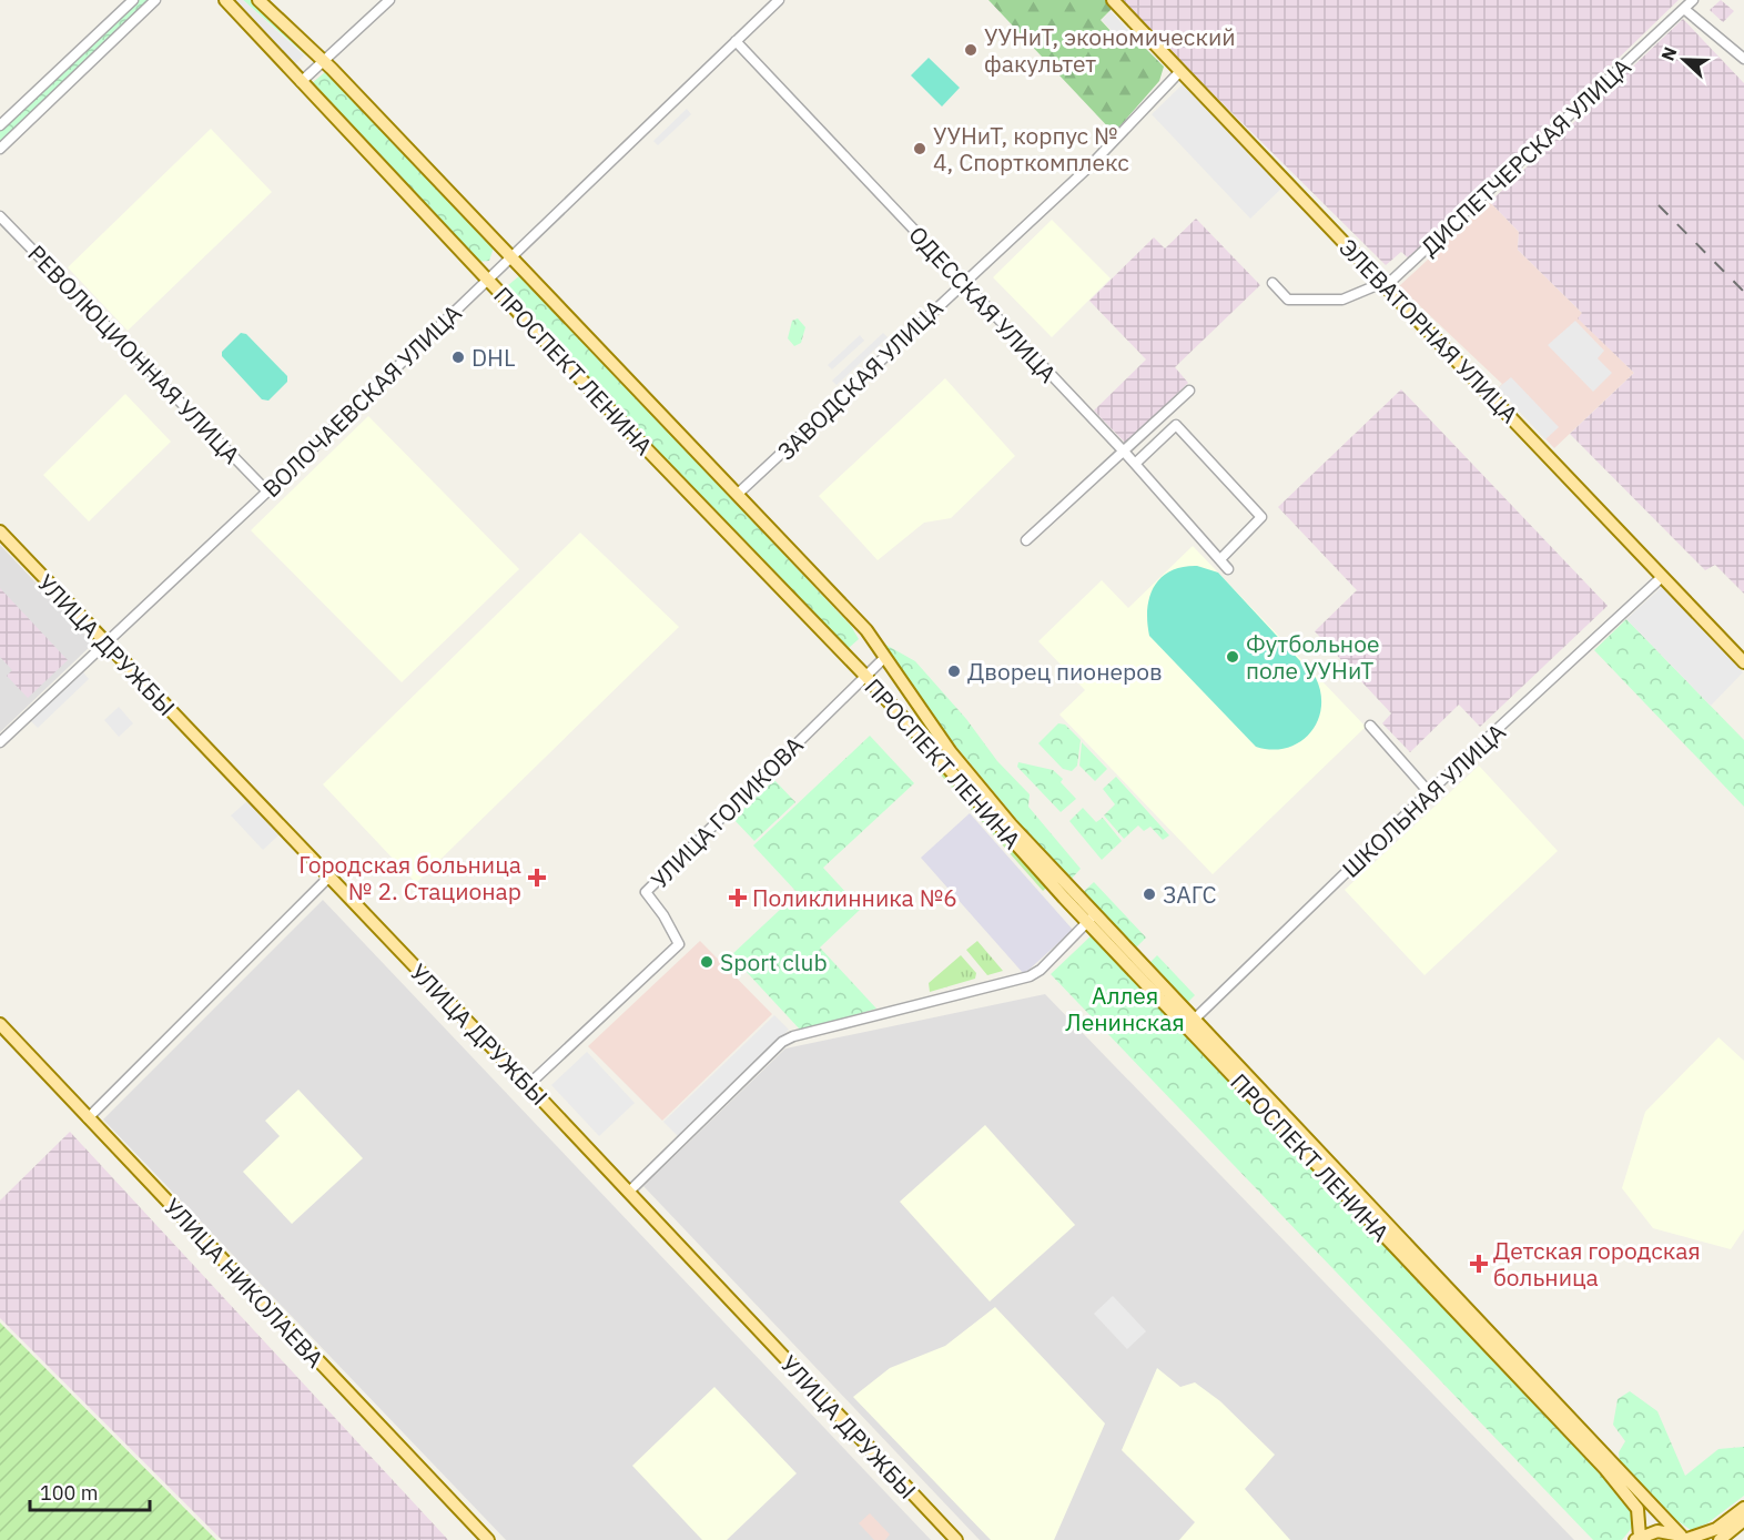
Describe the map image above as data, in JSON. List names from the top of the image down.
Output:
{
  "streets": {
    "main road": [
      "ЭЛЕВАТОРНАЯ УЛИЦА",
      "ПРОСПЕКТ ЛЕНИНА",
      "УЛИЦА ДРУЖБЫ",
      "УЛИЦА НИКОЛАЕВА"
    ],
    "street": [
      "ДИСПЕТЧЕРСКАЯ УЛИЦА",
      "ОДЕССКАЯ УЛИЦА",
      "РЕВОЛЮЦИОННАЯ УЛИЦА",
      "ЗАВОДСКАЯ УЛИЦА",
      "ВОЛОЧАЕВСКАЯ УЛИЦА",
      "ШКОЛЬНАЯ УЛИЦА",
      "УЛИЦА ГОЛИКОВА"
    ]
  },
  "crossings": [
    ["ДИСПЕТЧЕРСКАЯ УЛИЦА", "ЭЛЕВАТОРНАЯ УЛИЦА"],
    ["ОДЕССКАЯ УЛИЦА", "ЗАВОДСКАЯ УЛИЦА"],
    ["ОДЕССКАЯ УЛИЦА", "ВОЛОЧАЕВСКАЯ УЛИЦА"],
    ["ЭЛЕВАТОРНАЯ УЛИЦА", "ЗАВОДСКАЯ УЛИЦА"],
    ["ЭЛЕВАТОРНАЯ УЛИЦА", "ШКОЛЬНАЯ УЛИЦА"],
    ["РЕВОЛЮЦИОННАЯ УЛИЦА", "ВОЛОЧАЕВСКАЯ УЛИЦА"],
    ["ПРОСПЕКТ ЛЕНИНА", "ЗАВОДСКАЯ УЛИЦА"],
    ["ПРОСПЕКТ ЛЕНИНА", "ВОЛОЧАЕВСКАЯ УЛИЦА"],
    ["ПРОСПЕКТ ЛЕНИНА", "ШКОЛЬНАЯ УЛИЦА"],
    ["ПРОСПЕКТ ЛЕНИНА", "УЛИЦА ГОЛИКОВА"],
    ["ВОЛОЧАЕВСКАЯ УЛИЦА", "УЛИЦА ДРУЖБЫ"],
    ["УЛИЦА ДРУЖБЫ", "УЛИЦА ГОЛИКОВА"]
  ],
  "parks": ["Аллея Ленинская"],
  "places": {
    "other": [
      "УУНиТ, экономический факультет",
      "УУНиТ, корпус № 4, Спорткомплекс",
      "DHL",
      "Футбольное поле УУНиТ",
      "Дворец пионеров",
      "ЗАГС",
      "Sport club"
    ],
    "health": ["Городская больница № 2. Стационар", "Поликлинника №6", "Детская городская больница"]
  },
  "scale_bar": "100 m",
  "north": "left"
}
